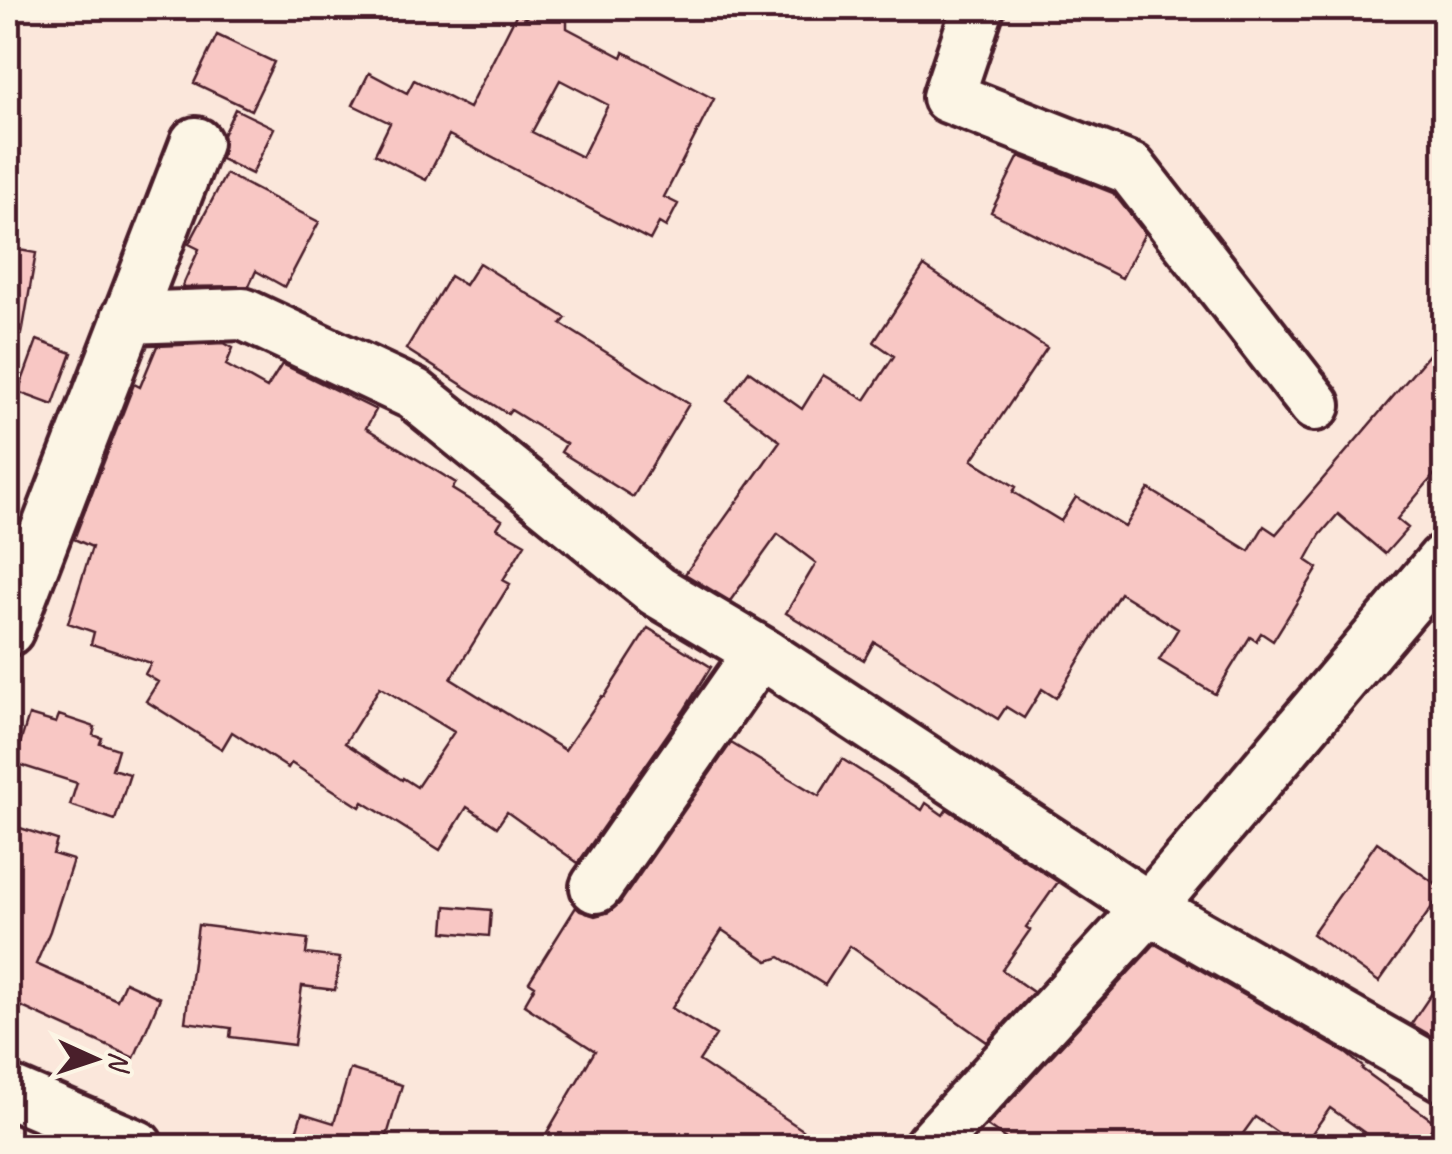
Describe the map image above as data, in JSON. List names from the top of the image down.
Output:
{
  "north": "right"
}
